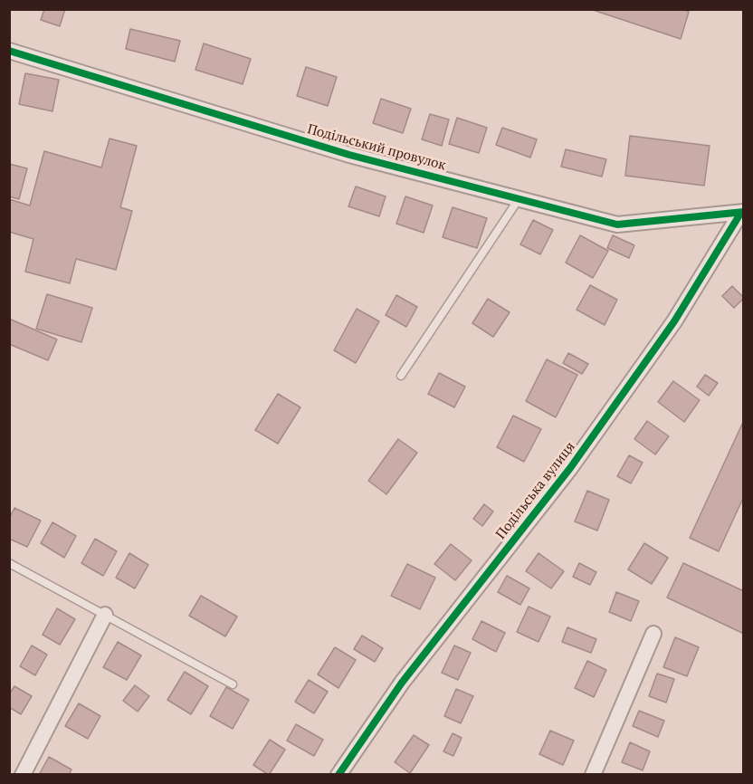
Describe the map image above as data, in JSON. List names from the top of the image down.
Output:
{
  "streets": {
    "street": ["Подільський провулок", "Подільська вулиця"]
  },
  "crossings": [
    ["Подільський провулок", "Подільська вулиця"]
  ]
}
